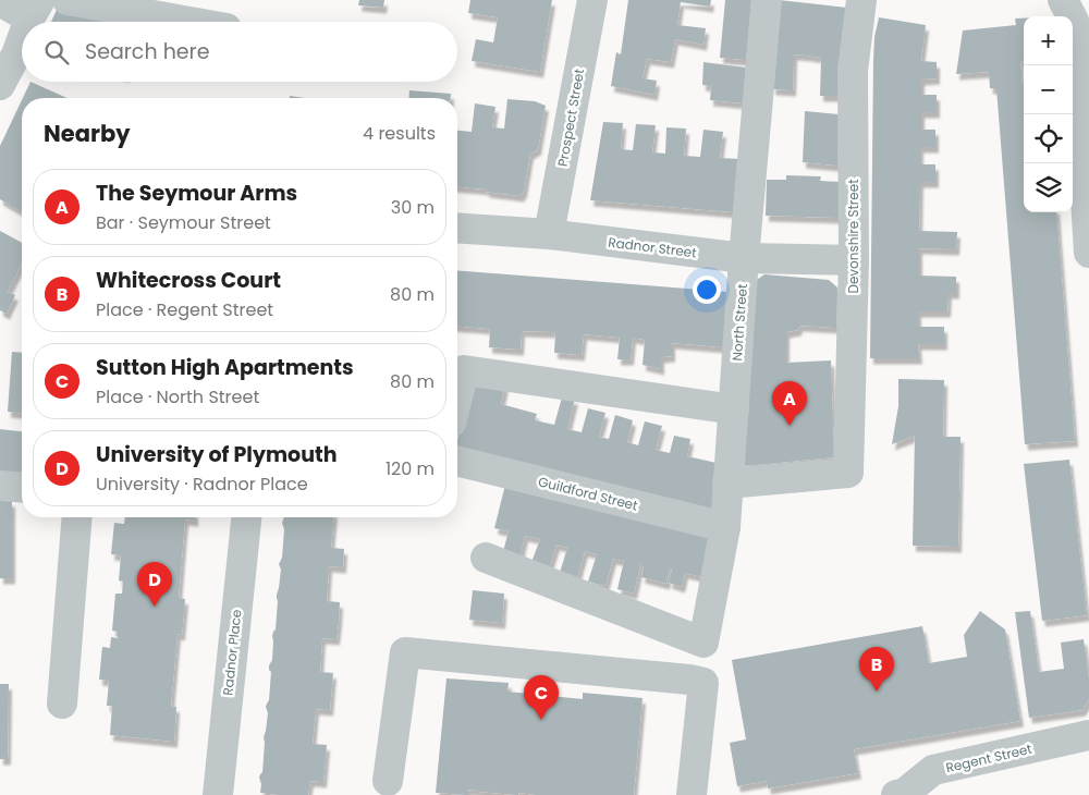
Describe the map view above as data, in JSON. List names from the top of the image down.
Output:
{
  "streets": {
    "street": [
      "Prospect Street",
      "Devonshire Street",
      "Radnor Street",
      "North Street",
      "Guildford Street",
      "Radnor Place",
      "Regent Street"
    ]
  },
  "crossings": [
    ["Prospect Street", "Radnor Street"],
    ["Devonshire Street", "Radnor Street"],
    ["Devonshire Street", "North Street"],
    ["Radnor Street", "North Street"],
    ["North Street", "Guildford Street"]
  ],
  "page": {
    "map_buttons": ["+", "−"],
    "search": "Search here",
    "heading": ["Nearby", "4 results"],
    "list": [
      {
        "mark": "A",
        "name": "The Seymour Arms",
        "note": "Bar · Seymour Street",
        "value": "30 m"
      },
      {
        "mark": "B",
        "name": "Whitecross Court",
        "note": "Place · Regent Street",
        "value": "80 m"
      },
      {
        "mark": "C",
        "name": "Sutton High Apartments",
        "note": "Place · North Street",
        "value": "80 m"
      },
      {
        "mark": "D",
        "name": "University of Plymouth",
        "note": "University · Radnor Place",
        "value": "120 m"
      }
    ],
    "pins": [
      "A",
      "D",
      "B",
      "C"
    ]
  }
}
